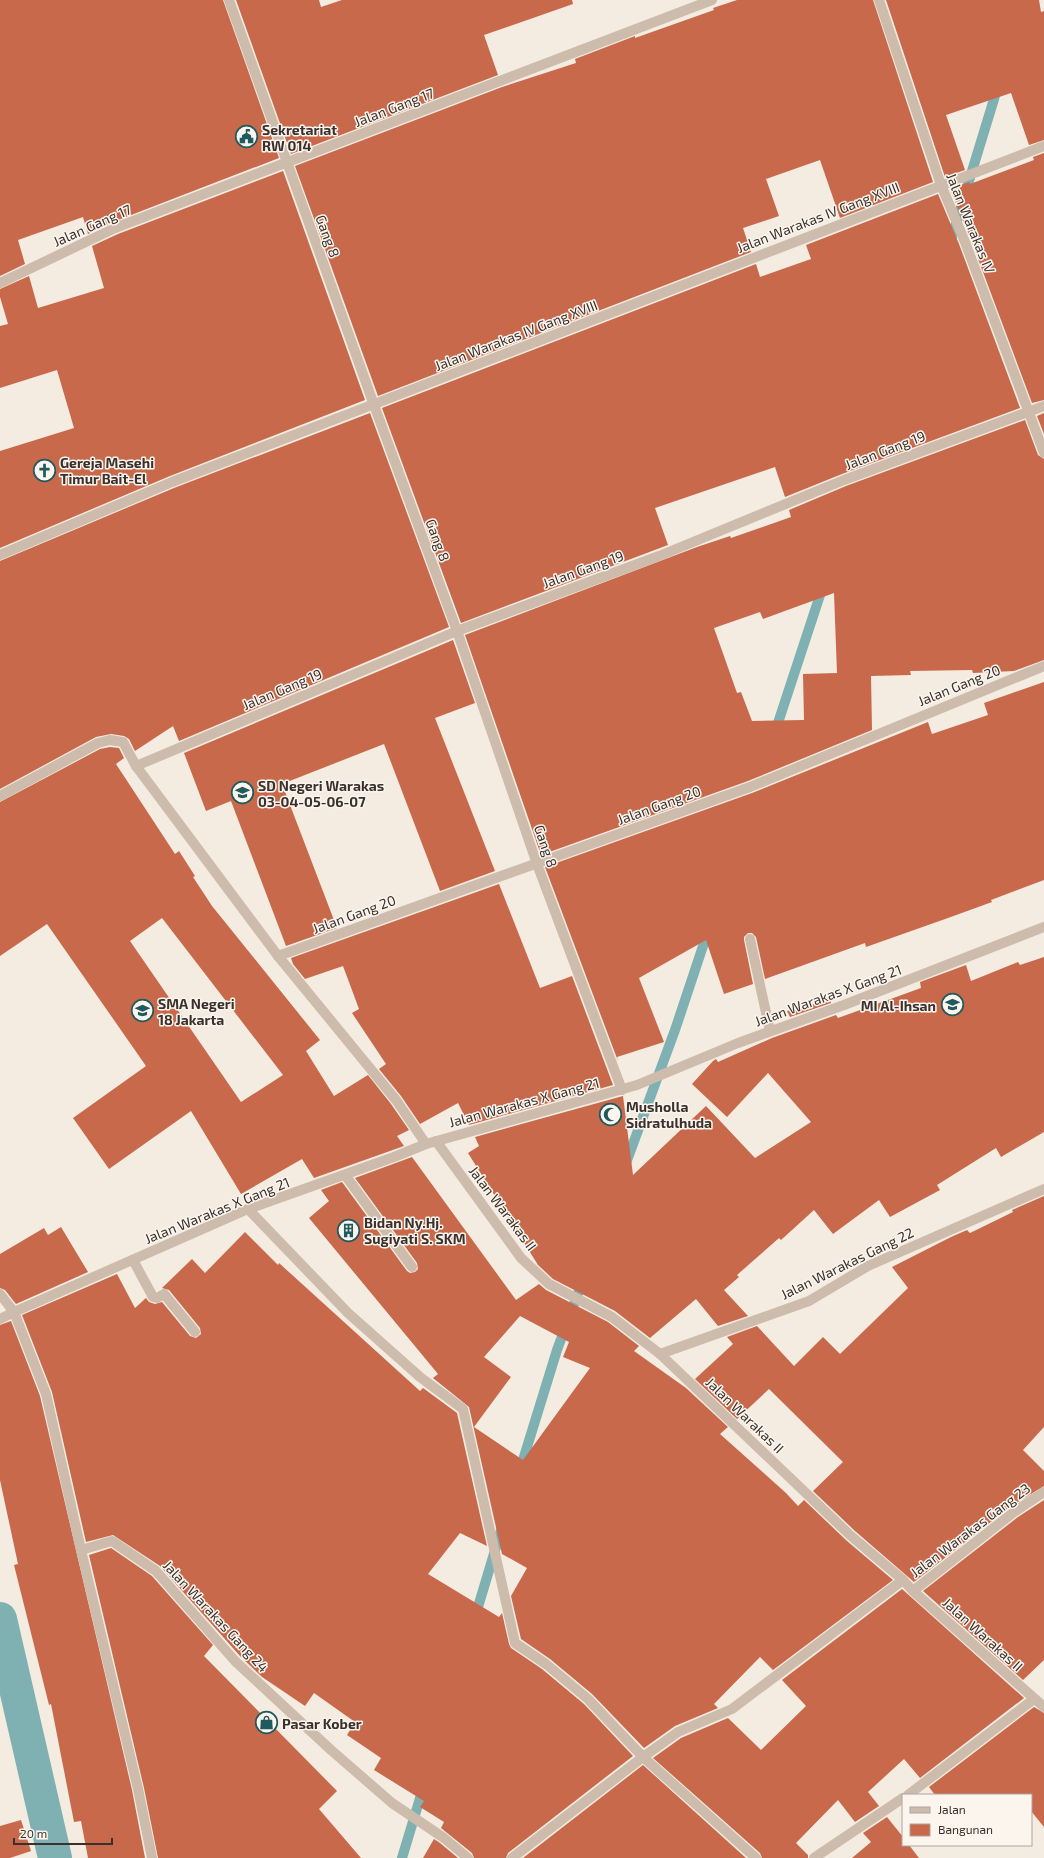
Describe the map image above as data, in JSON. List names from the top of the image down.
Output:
{
  "streets": {
    "street": [
      "Jalan Gang 17",
      "Jalan Warakas IV Gang XVIII",
      "Jalan Warakas IV",
      "Gang 8",
      "Jalan Gang 19",
      "Jalan Gang 20",
      "Jalan Warakas X Gang 21",
      "Jalan Warakas II",
      "Jalan Warakas Gang 22",
      "Jalan Warakas Gang 23",
      "Jalan Warakas Gang 24"
    ]
  },
  "crossings": [
    ["Jalan Gang 17", "Gang 8"],
    ["Jalan Warakas IV Gang XVIII", "Jalan Warakas IV"],
    ["Jalan Warakas IV Gang XVIII", "Gang 8"],
    ["Jalan Warakas IV", "Jalan Gang 19"],
    ["Gang 8", "Jalan Gang 19"],
    ["Gang 8", "Jalan Gang 20"],
    ["Gang 8", "Jalan Warakas X Gang 21"],
    ["Jalan Warakas X Gang 21", "Jalan Warakas II"],
    ["Jalan Warakas II", "Jalan Warakas Gang 22"],
    ["Jalan Warakas II", "Jalan Warakas Gang 23"]
  ],
  "places": {
    "public building": ["Sekretariat RW 014"],
    "church": ["Gereja Masehi Timur Bait-El"],
    "school or university": ["SD Negeri Warakas 03-04-05-06-07", "MI Al-Ihsan", "SMA Negeri 18 Jakarta"],
    "mosque": ["Musholla Sidratulhuda"],
    "building": ["Bidan Ny.Hj. Sugiyati S. SKM"],
    "shop": ["Pasar Kober"]
  },
  "legend": ["Jalan", "Bangunan"],
  "scale_bar": "20 m"
}
